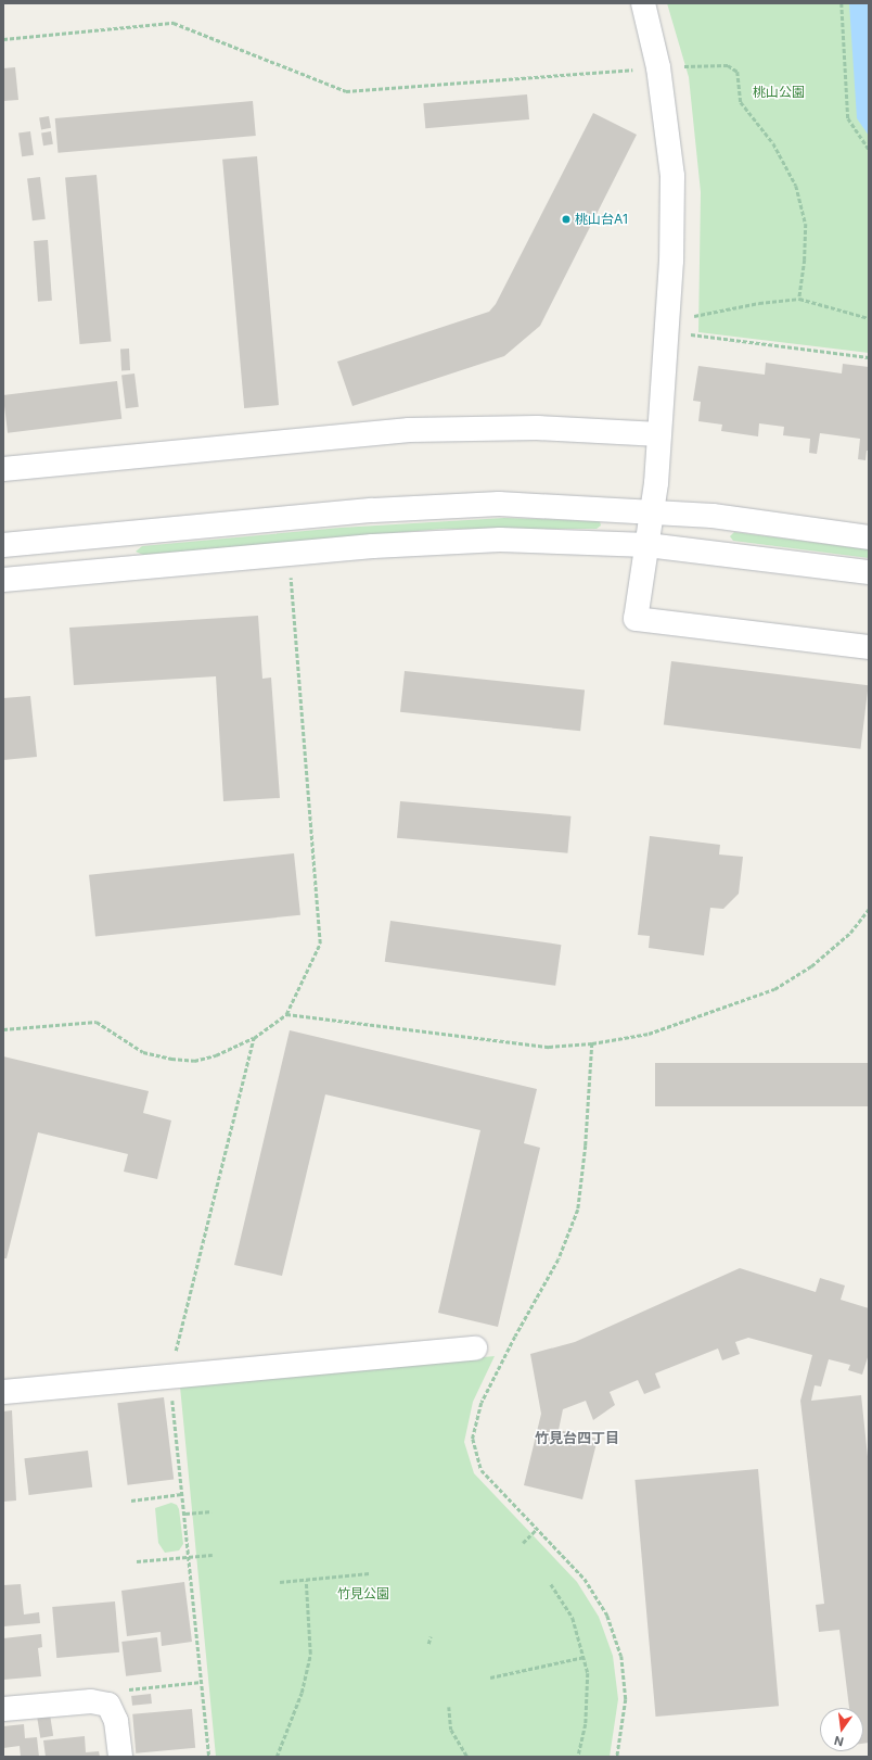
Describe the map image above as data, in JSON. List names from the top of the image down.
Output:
{
  "districts": ["竹見台四丁目"],
  "parks": ["桃山公園", "竹見公園"],
  "places": ["桃山台A1"],
  "north": "bottom"
}
